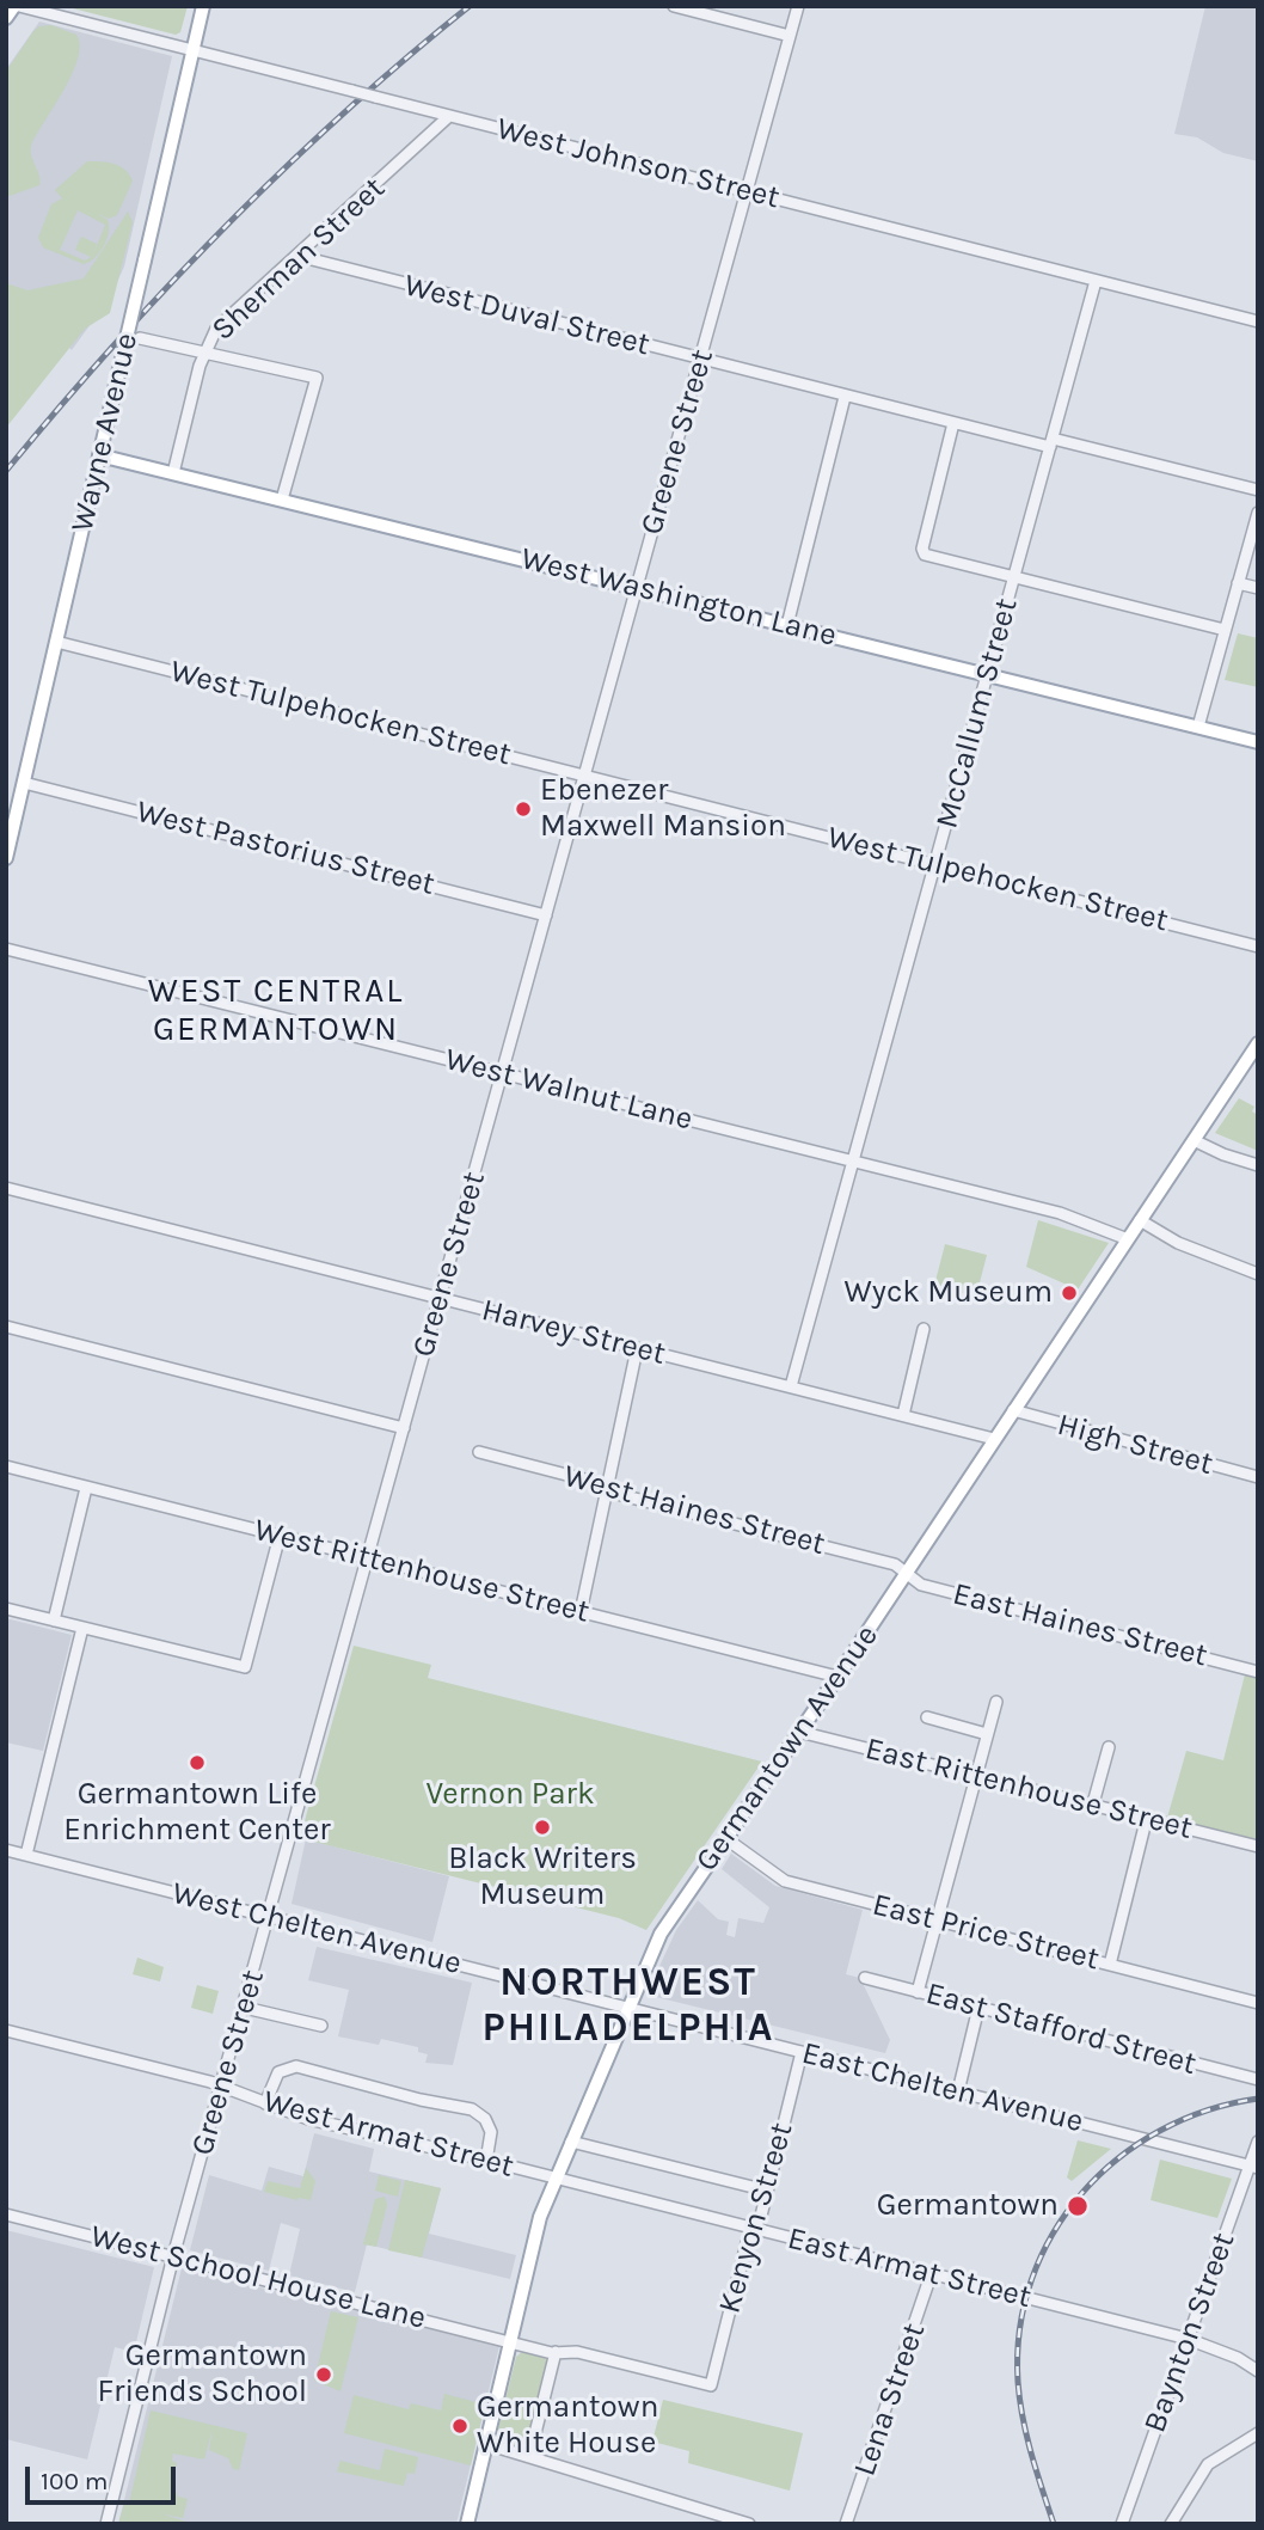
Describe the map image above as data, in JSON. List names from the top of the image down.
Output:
{
  "streets": {
    "main road": ["Wayne Avenue", "West Washington Lane", "Germantown Avenue"],
    "street": [
      "West Johnson Street",
      "Sherman Street",
      "West Duval Street",
      "Greene Street",
      "West Tulpehocken Street",
      "McCallum Street",
      "West Pastorius Street",
      "West Walnut Lane",
      "Harvey Street",
      "High Street",
      "West Haines Street",
      "West Rittenhouse Street",
      "East Haines Street",
      "East Rittenhouse Street",
      "West Chelten Avenue",
      "East Price Street",
      "East Stafford Street",
      "East Chelten Avenue",
      "West Armat Street",
      "Kenyon Street",
      "East Armat Street",
      "West School House Lane",
      "Baynton Street",
      "Lena Street"
    ]
  },
  "crossings": [
    ["West Johnson Street", "Sherman Street"],
    ["West Johnson Street", "Wayne Avenue"],
    ["West Johnson Street", "Greene Street"],
    ["West Johnson Street", "McCallum Street"],
    ["Sherman Street", "West Duval Street"],
    ["Sherman Street", "West Washington Lane"],
    ["West Duval Street", "Greene Street"],
    ["West Duval Street", "McCallum Street"],
    ["Wayne Avenue", "West Washington Lane"],
    ["Wayne Avenue", "West Tulpehocken Street"],
    ["Wayne Avenue", "West Pastorius Street"],
    ["Greene Street", "West Washington Lane"],
    ["Greene Street", "West Tulpehocken Street"],
    ["Greene Street", "West Pastorius Street"],
    ["Greene Street", "West Walnut Lane"],
    ["Greene Street", "Harvey Street"],
    ["Greene Street", "West Rittenhouse Street"],
    ["Greene Street", "West Chelten Avenue"],
    ["Greene Street", "West Armat Street"],
    ["Greene Street", "West School House Lane"],
    ["West Washington Lane", "McCallum Street"],
    ["West Tulpehocken Street", "McCallum Street"],
    ["McCallum Street", "West Walnut Lane"],
    ["McCallum Street", "Harvey Street"],
    ["West Walnut Lane", "Germantown Avenue"],
    ["Harvey Street", "Germantown Avenue"],
    ["High Street", "Germantown Avenue"],
    ["West Haines Street", "East Haines Street"],
    ["West Haines Street", "Germantown Avenue"],
    ["West Rittenhouse Street", "Germantown Avenue"],
    ["East Haines Street", "Germantown Avenue"],
    ["Germantown Avenue", "East Rittenhouse Street"],
    ["Germantown Avenue", "West Chelten Avenue"],
    ["Germantown Avenue", "East Price Street"],
    ["Germantown Avenue", "East Chelten Avenue"],
    ["Germantown Avenue", "West Armat Street"],
    ["Germantown Avenue", "East Armat Street"],
    ["Germantown Avenue", "West School House Lane"],
    ["West Chelten Avenue", "East Chelten Avenue"],
    ["East Chelten Avenue", "Kenyon Street"],
    ["East Chelten Avenue", "Baynton Street"],
    ["West Armat Street", "East Armat Street"],
    ["Kenyon Street", "East Armat Street"],
    ["Kenyon Street", "West School House Lane"],
    ["East Armat Street", "Baynton Street"],
    ["East Armat Street", "Lena Street"]
  ],
  "districts": ["WEST CENTRAL GERMANTOWN", "NORTHWEST PHILADELPHIA"],
  "parks": ["Vernon Park"],
  "places": [
    "Ebenezer Maxwell Mansion",
    "Wyck Museum",
    "Germantown Life Enrichment Center",
    "Black Writers Museum",
    "Germantown",
    "Germantown Friends School",
    "Germantown White House"
  ],
  "scale_bar": "100 m"
}
